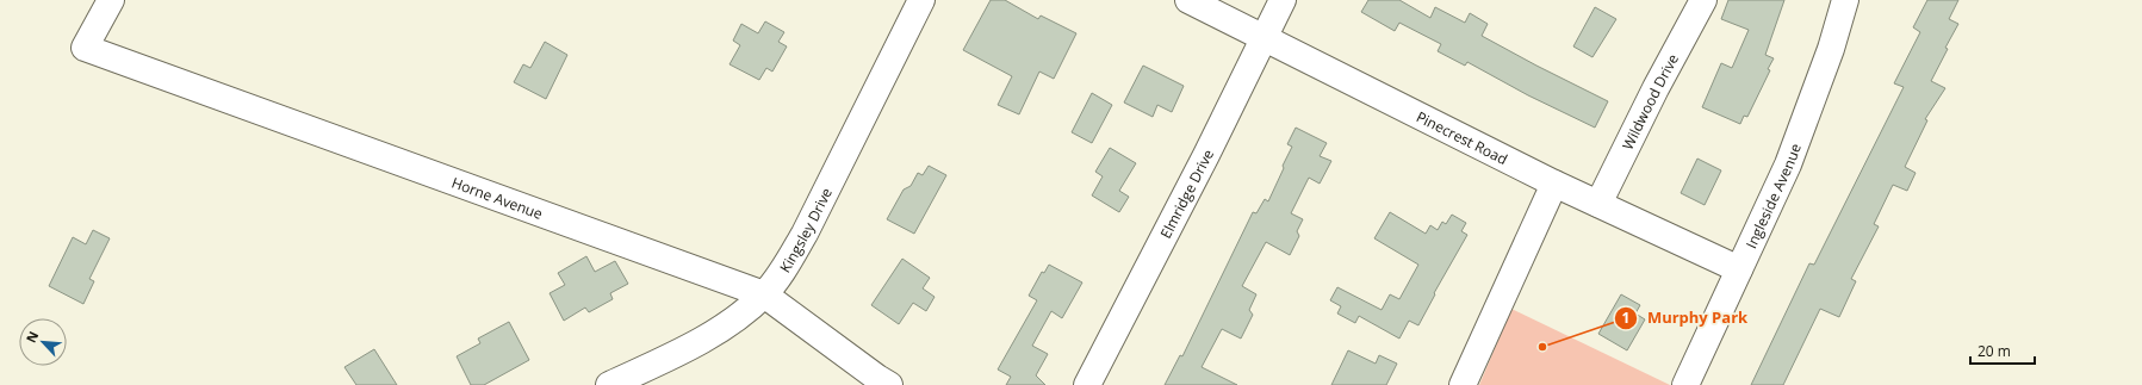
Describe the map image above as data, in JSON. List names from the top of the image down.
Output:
{
  "streets": {
    "street": [
      "Wildwood Drive",
      "Pinecrest Road",
      "Elmridge Drive",
      "Ingleside Avenue",
      "Horne Avenue",
      "Kingsley Drive"
    ]
  },
  "crossings": [
    ["Wildwood Drive", "Pinecrest Road"],
    ["Pinecrest Road", "Elmridge Drive"],
    ["Pinecrest Road", "Ingleside Avenue"],
    ["Horne Avenue", "Kingsley Drive"]
  ],
  "places": ["Murphy Park"],
  "scale_bar": "20 m",
  "north": "top left"
}
